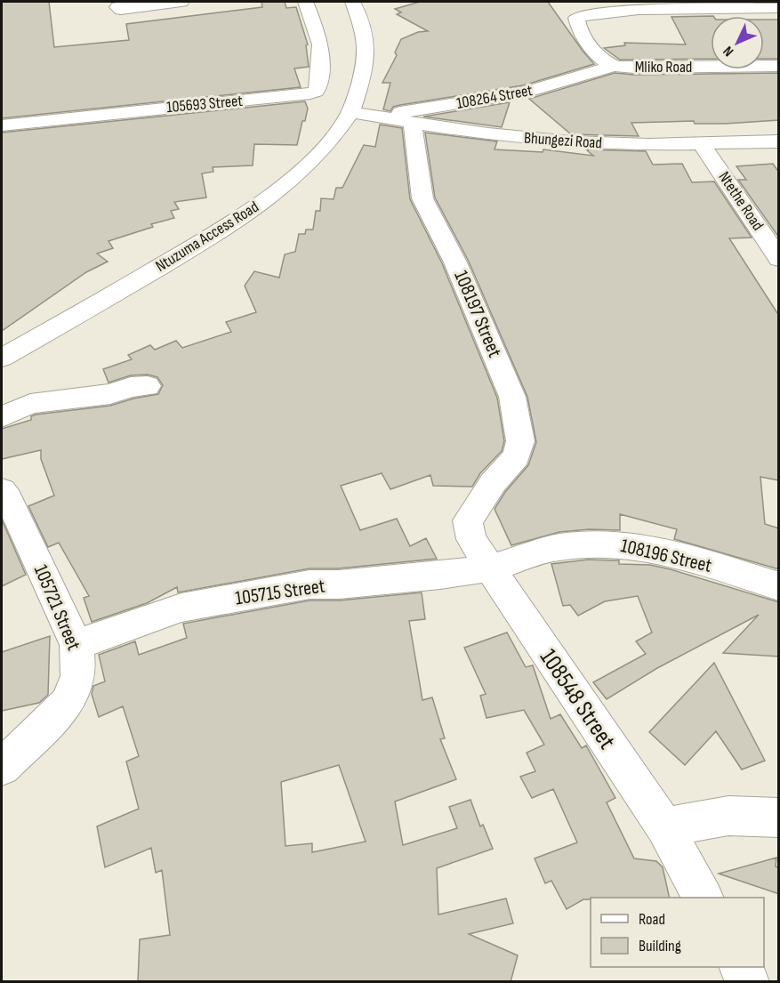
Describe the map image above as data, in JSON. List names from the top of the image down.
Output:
{
  "streets": {
    "street": [
      "Mliko Road",
      "108264 Street",
      "105693 Street",
      "Bhungezi Road",
      "Ntethe Road",
      "Ntuzuma Access Road",
      "108197 Street",
      "108196 Street",
      "105715 Street",
      "105721 Street",
      "108548 Street"
    ]
  },
  "crossings": [
    ["Mliko Road", "108264 Street"],
    ["108264 Street", "Bhungezi Road"],
    ["Bhungezi Road", "Ntethe Road"],
    ["Bhungezi Road", "Ntuzuma Access Road"],
    ["Bhungezi Road", "108197 Street"],
    ["108197 Street", "108548 Street"],
    ["108196 Street", "105715 Street"],
    ["108196 Street", "108548 Street"],
    ["105715 Street", "105721 Street"],
    ["105715 Street", "108548 Street"]
  ],
  "legend": ["Road", "Building"],
  "north": "bottom left"
}
